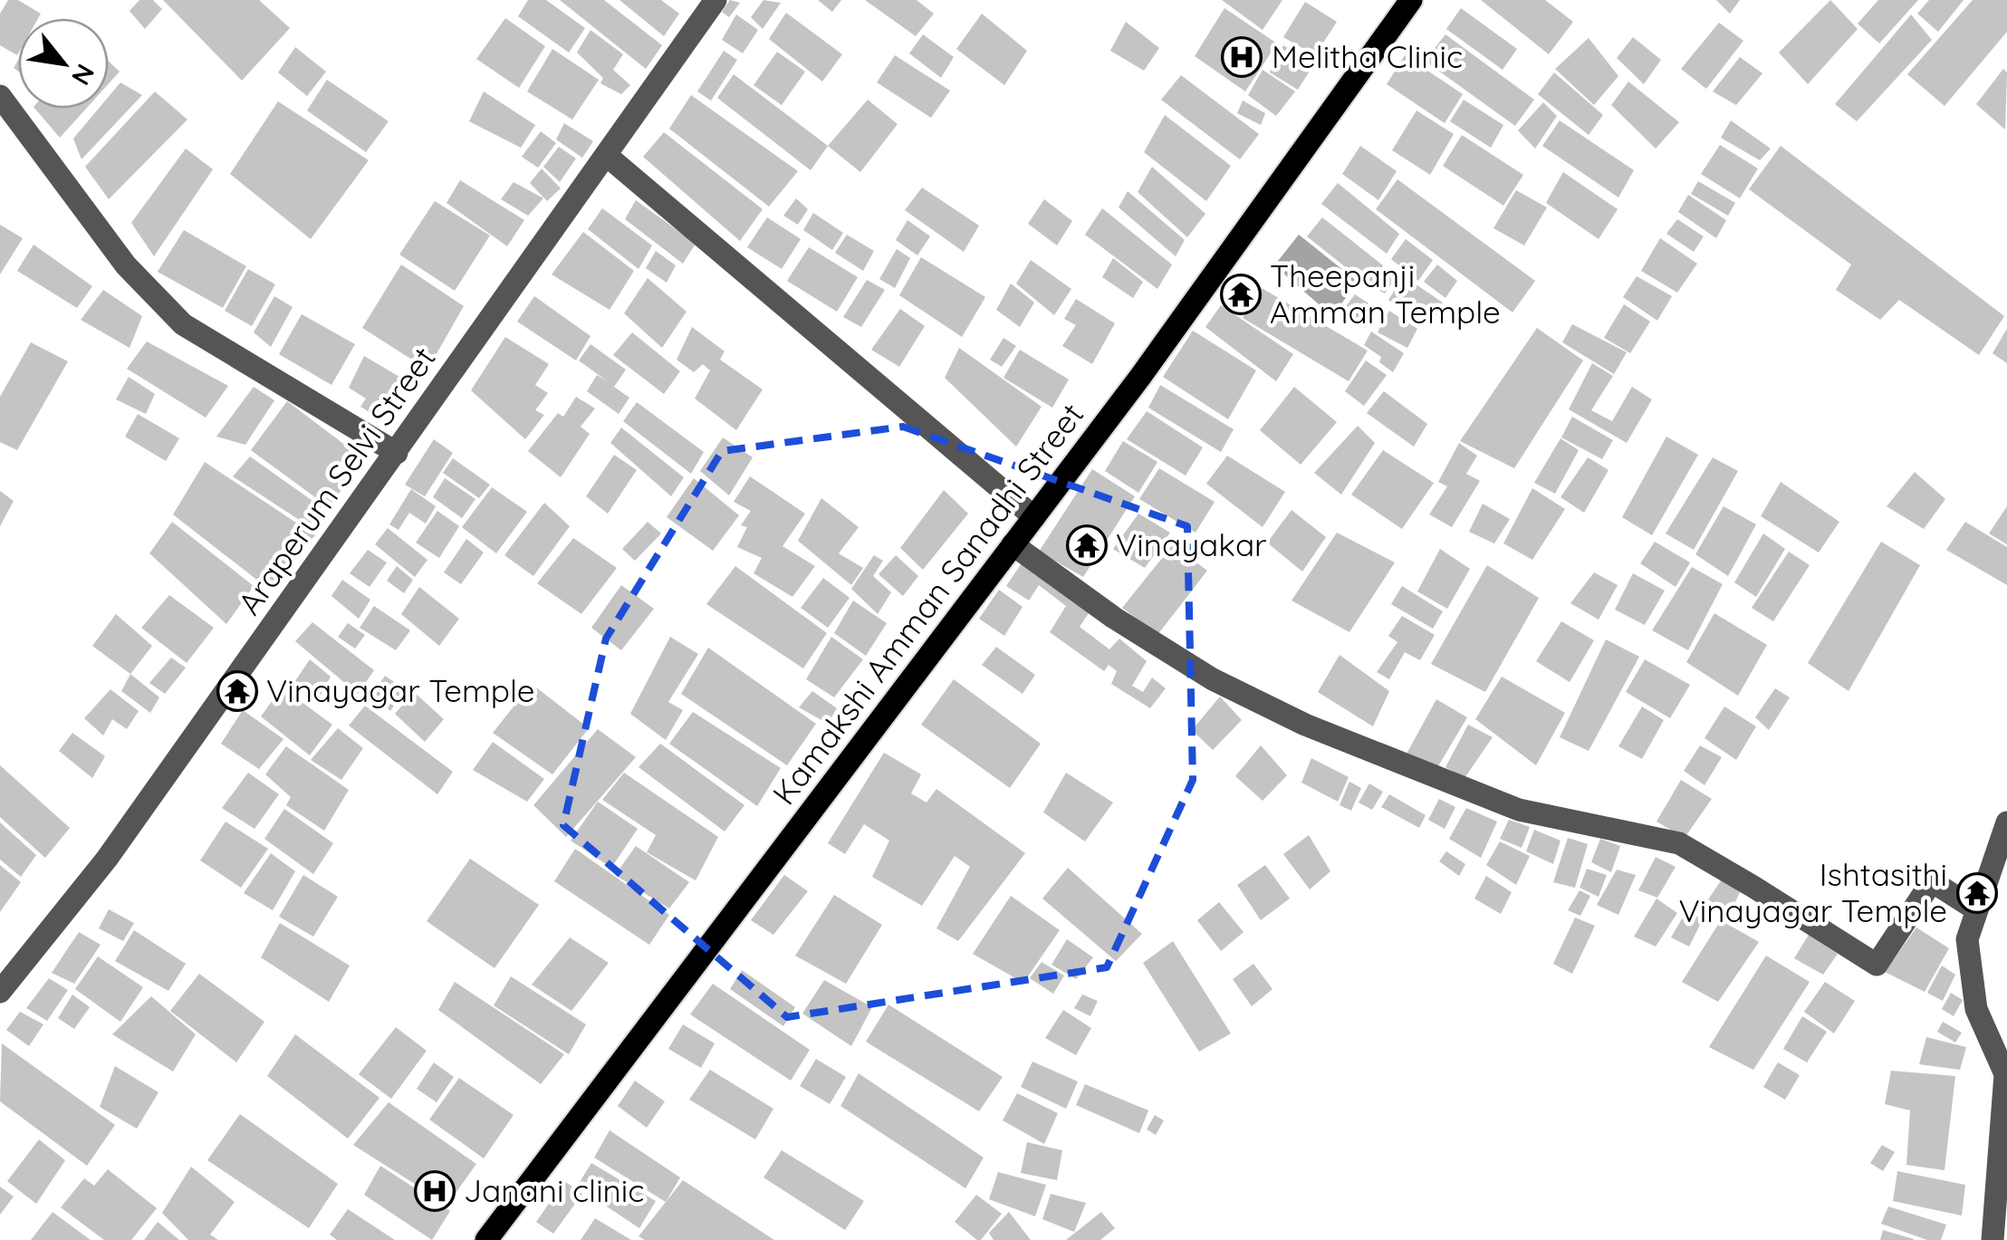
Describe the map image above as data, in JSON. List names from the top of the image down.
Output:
{
  "streets": {
    "main road": ["Kamakshi Amman Sanadhi Street"],
    "street": ["Araperum Selvi Street"]
  },
  "places": {
    "hospital": ["Melitha Clinic", "Janani clinic"],
    "temple": [
      "Theepanji Amman Temple",
      "Vinayakar",
      "Vinayagar Temple",
      "Ishtasithi Vinayagar Temple"
    ]
  },
  "north": "bottom right"
}
